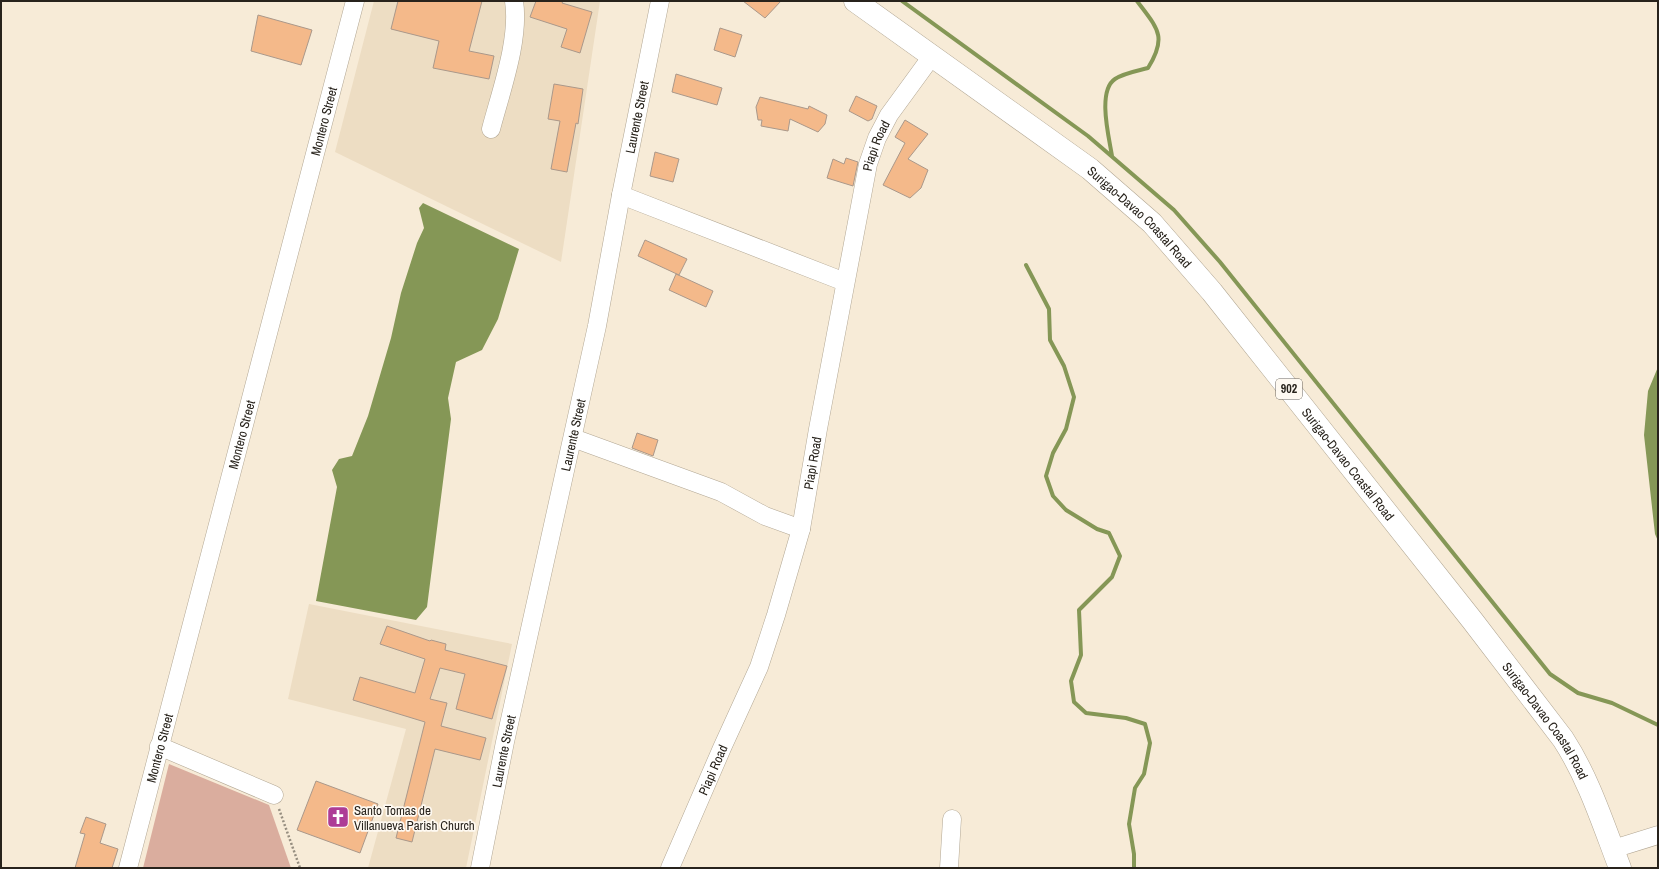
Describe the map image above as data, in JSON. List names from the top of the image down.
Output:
{
  "streets": {
    "highway": ["Surigao-Davao Coastal Road", "902"],
    "street": ["Laurente Street", "Montero Street", "Piapi Road"]
  },
  "crossings": [
    ["Piapi Road", "Surigao-Davao Coastal Road"]
  ],
  "places": {
    "church": ["Santo Tomas de Villanueva Parish Church"]
  }
}
